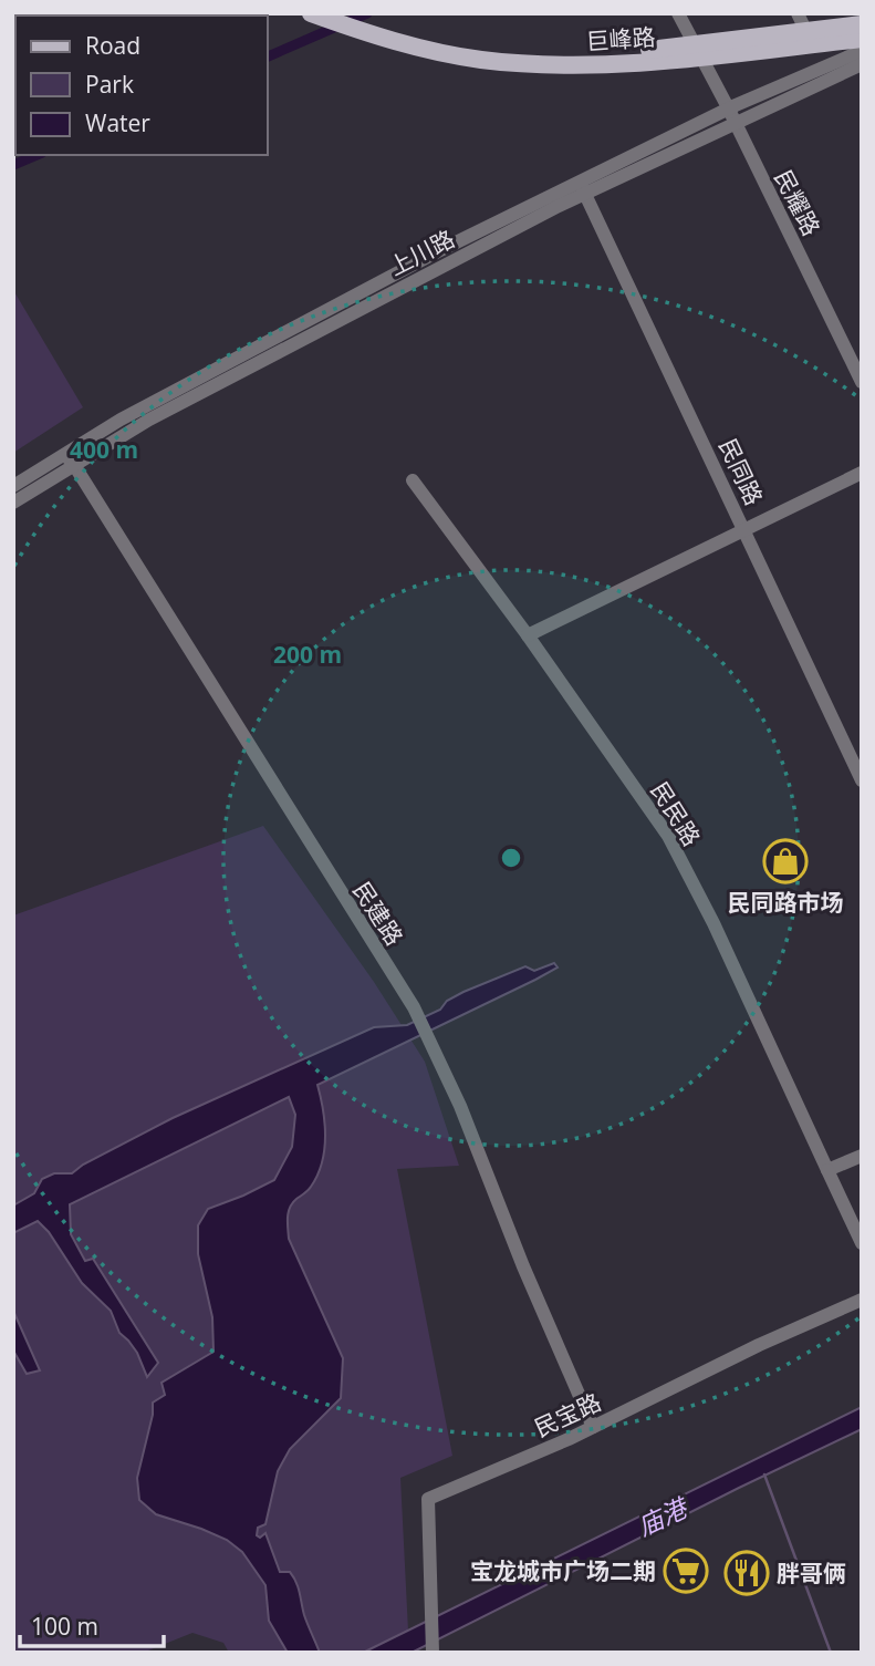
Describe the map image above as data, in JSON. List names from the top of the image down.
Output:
{
  "streets": {
    "main road": ["巨峰路"],
    "street": [
      "民耀路",
      "上川路",
      "民同路",
      "民民路",
      "民建路",
      "民宝路"
    ]
  },
  "crossings": [
    ["巨峰路", "民耀路"],
    ["民耀路", "上川路"],
    ["上川路", "民同路"],
    ["上川路", "民建路"],
    ["民建路", "民宝路"]
  ],
  "water": ["庙港"],
  "places": {
    "shop": ["民同路市场"],
    "supermarket": ["宝龙城市广场二期"],
    "restaurant": ["胖哥俩"]
  },
  "legend": ["Road", "Park", "Water"],
  "scale_bar": "100 m",
  "rings": ["400 m", "200 m"]
}
